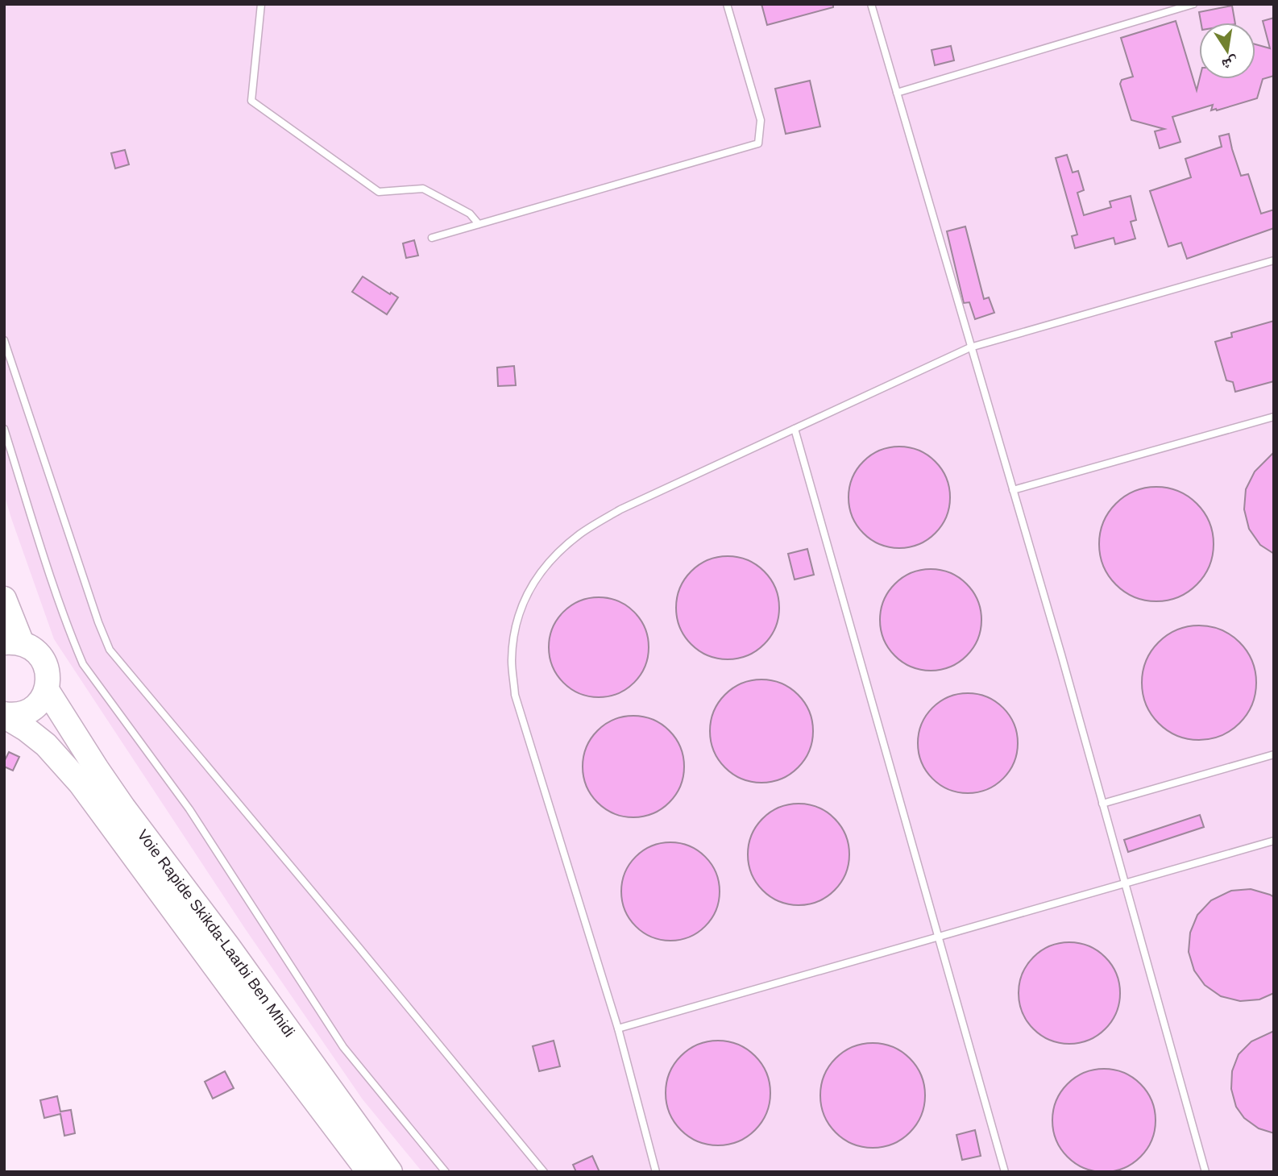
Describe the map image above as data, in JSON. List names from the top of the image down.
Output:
{
  "streets": {
    "highway": ["Voie Rapide Skikda-Laarbi Ben Mhidi"]
  },
  "north": "bottom"
}
